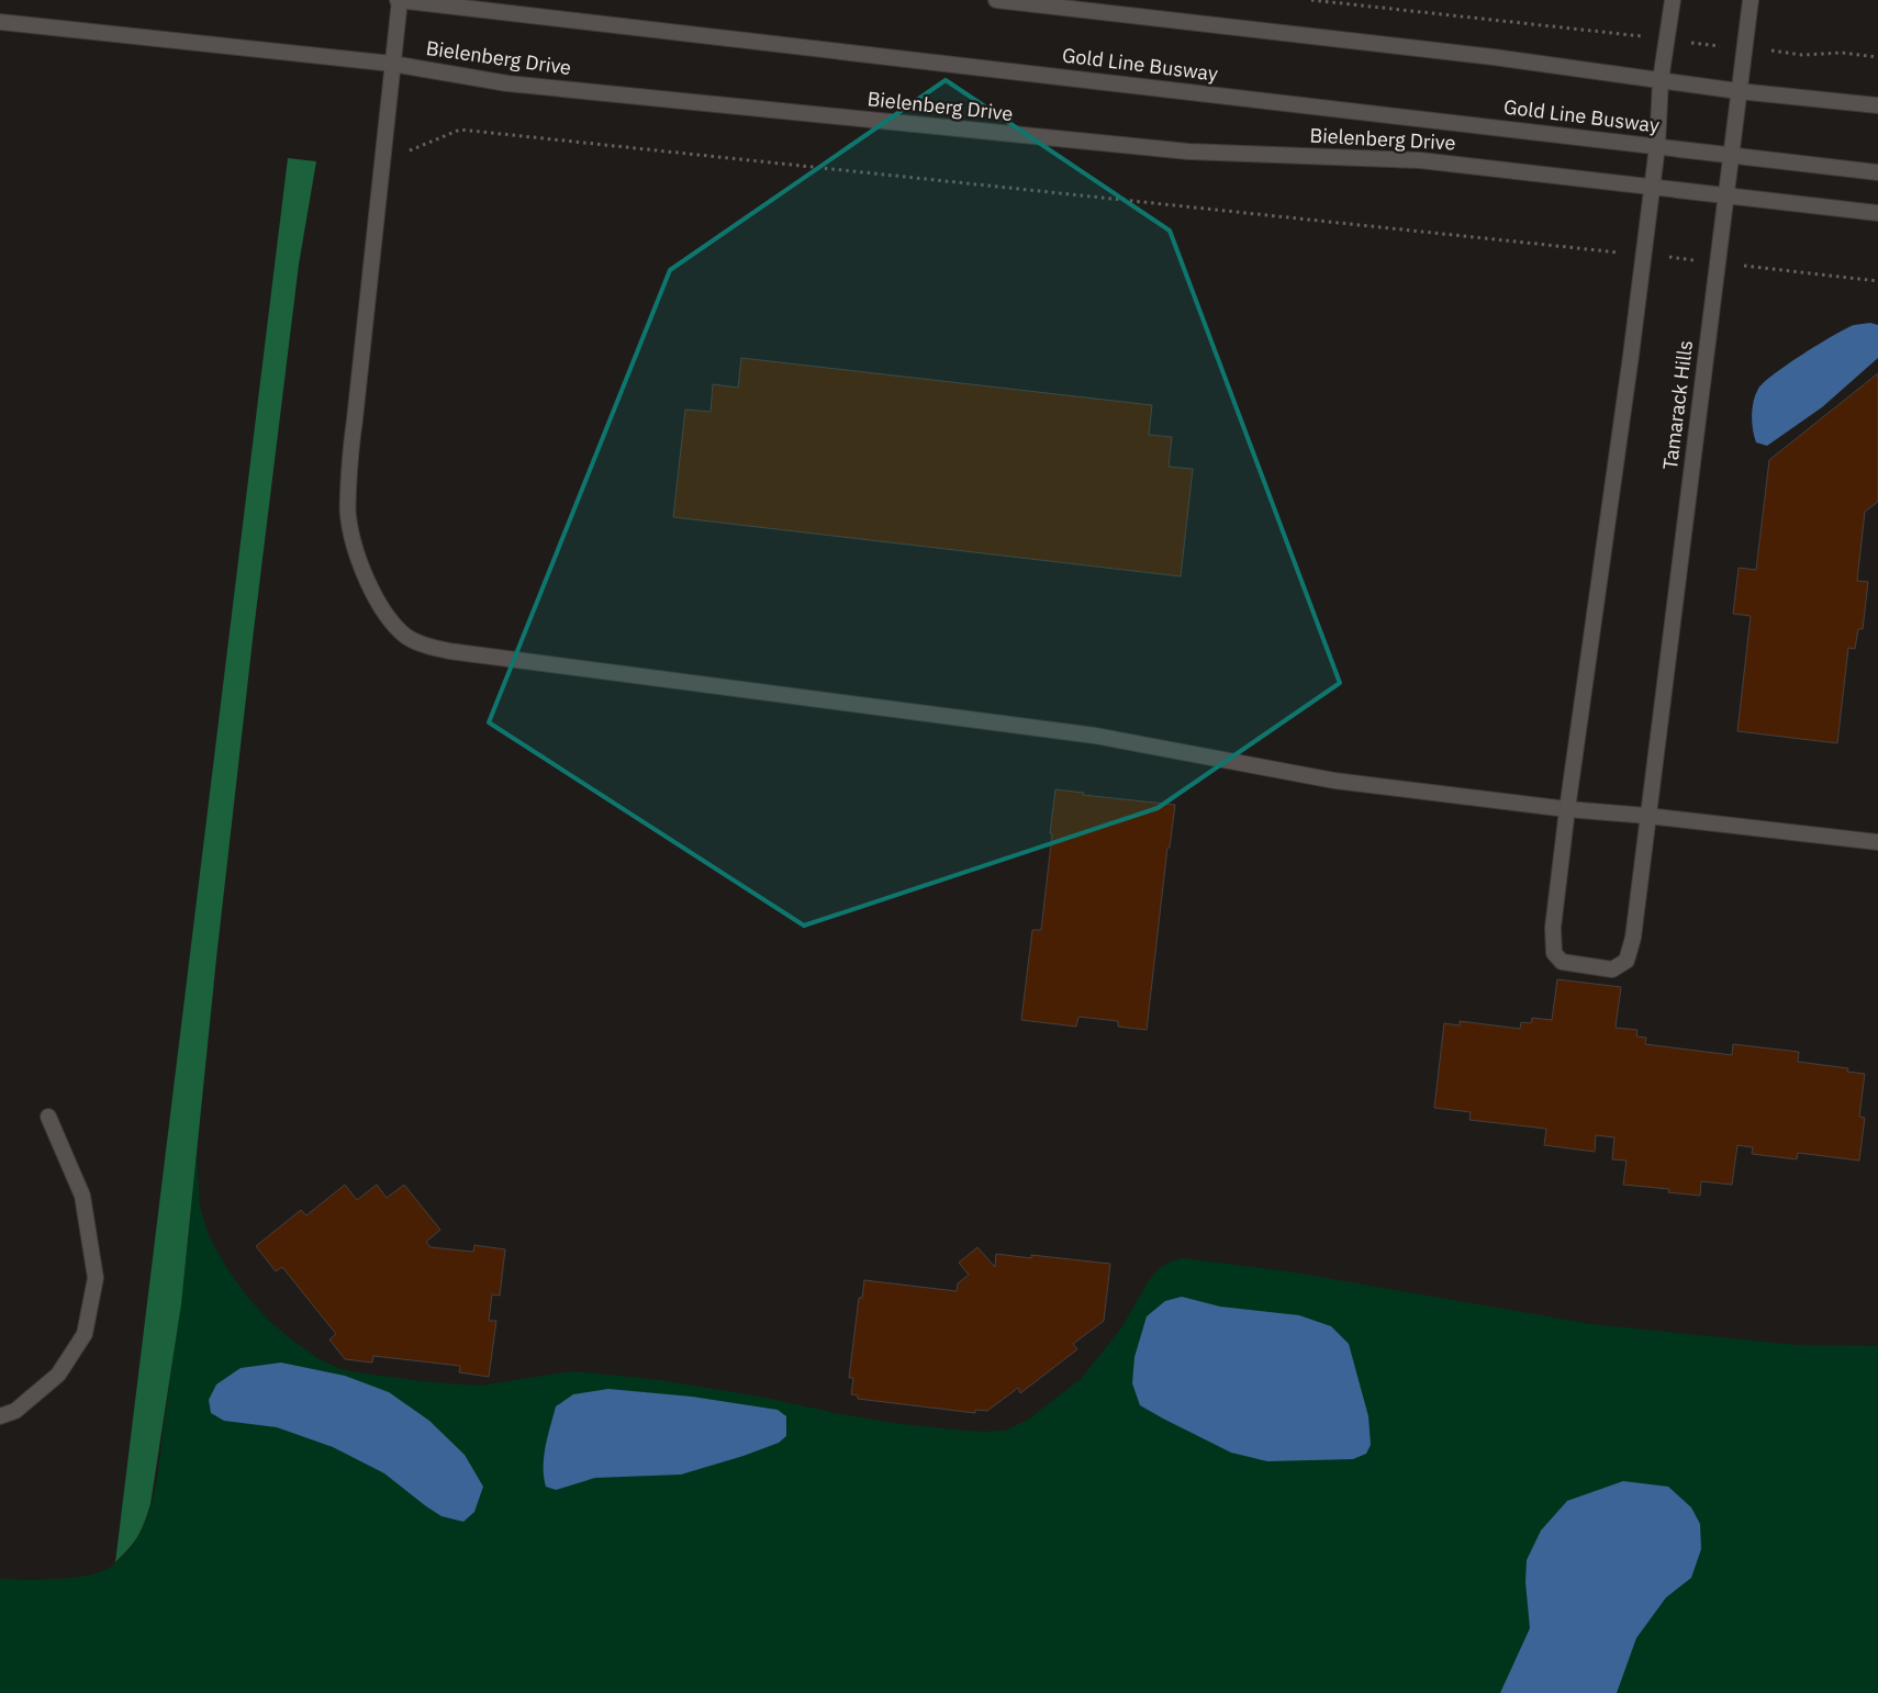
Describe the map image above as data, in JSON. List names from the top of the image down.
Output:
{
  "streets": {
    "street": ["Bielenberg Drive", "Gold Line Busway", "Tamarack Hills"]
  },
  "crossings": [
    ["Bielenberg Drive", "Tamarack Hills"],
    ["Gold Line Busway", "Tamarack Hills"]
  ]
}
